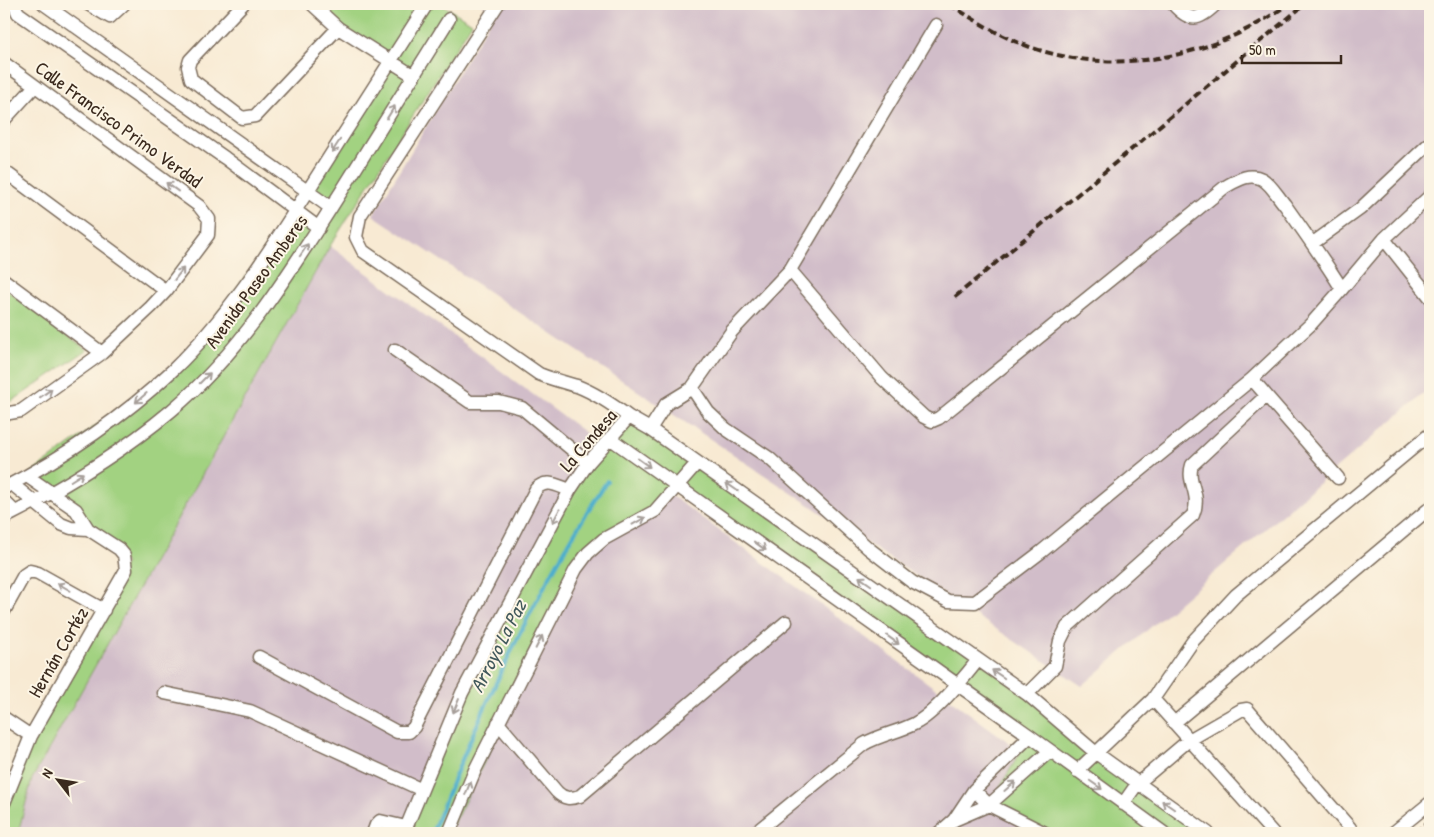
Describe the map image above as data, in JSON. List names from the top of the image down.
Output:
{
  "streets": {
    "street": [
      "Calle Francisco Primo Verdad",
      "Avenida Paseo Amberes",
      "La Condesa",
      "Hernán Cortéz"
    ]
  },
  "water": ["Arroyo La Paz"],
  "scale_bar": "50 m",
  "north": "top left"
}
